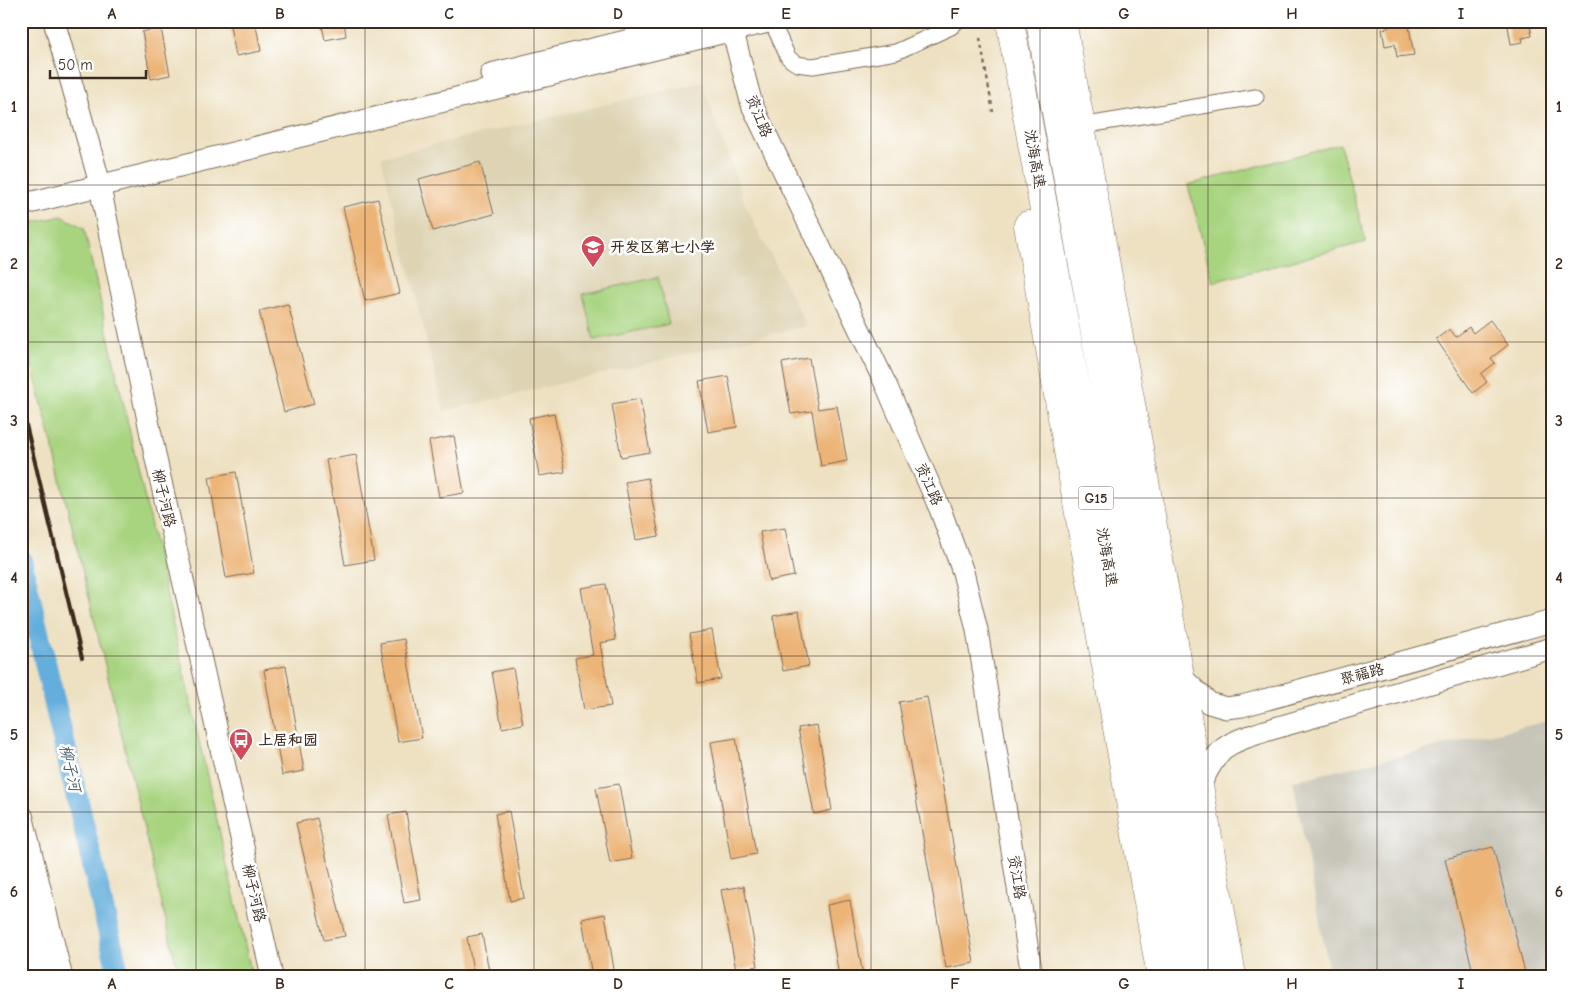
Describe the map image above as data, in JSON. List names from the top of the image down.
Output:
{
  "streets": {
    "highway": ["沈海高速", "G15"],
    "street": ["资江路", "柳子河路", "聚福路"]
  },
  "water": ["柳子河"],
  "places": {
    "school or university": ["开发区第七小学"],
    "bus stop": ["上居和园"]
  },
  "scale_bar": "50 m",
  "grid": {
    "columns": [
      "A",
      "B",
      "C",
      "D",
      "E",
      "F",
      "G",
      "H",
      "I"
    ],
    "rows": [
      "1",
      "2",
      "3",
      "4",
      "5",
      "6"
    ]
  }
}
